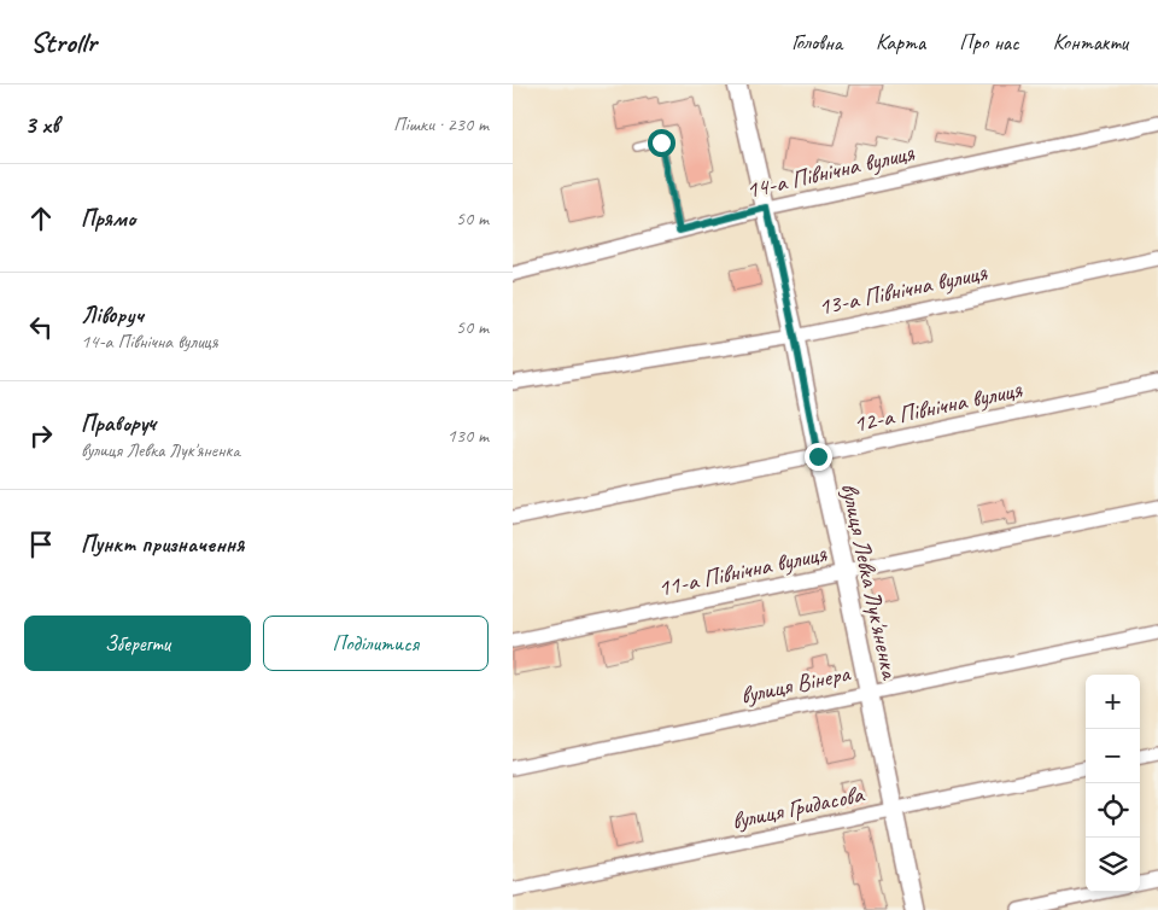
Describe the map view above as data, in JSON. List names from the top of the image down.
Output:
{
  "streets": {
    "street": [
      "14-а Північна вулиця",
      "13-а Північна вулиця",
      "12-а Північна вулиця",
      "11-а Північна вулиця",
      "вулиця Левка Лук'яненка",
      "вулиця Вінера",
      "вулиця Гридасова"
    ]
  },
  "crossings": [
    ["14-а Північна вулиця", "вулиця Левка Лук'яненка"],
    ["13-а Північна вулиця", "вулиця Левка Лук'яненка"],
    ["12-а Північна вулиця", "вулиця Левка Лук'яненка"],
    ["11-а Північна вулиця", "вулиця Левка Лук'яненка"],
    ["вулиця Левка Лук'яненка", "вулиця Вінера"],
    ["вулиця Левка Лук'яненка", "вулиця Гридасова"]
  ],
  "page": {
    "header": "Strollr",
    "nav": [
      "Головна",
      "Карта",
      "Про нас",
      "Контакти"
    ],
    "heading": ["3 хв", "Пішки · 230 m"],
    "list": [
      ["Прямо", "50 m"],
      ["Ліворуч", "14-а Північна вулиця", "50 m"],
      ["Праворуч", "вулиця Левка Лук'яненка", "130 m"],
      "Пункт призначення"
    ],
    "buttons": ["Зберегти", "Поділитися"],
    "map_buttons": ["+", "−"]
  }
}
